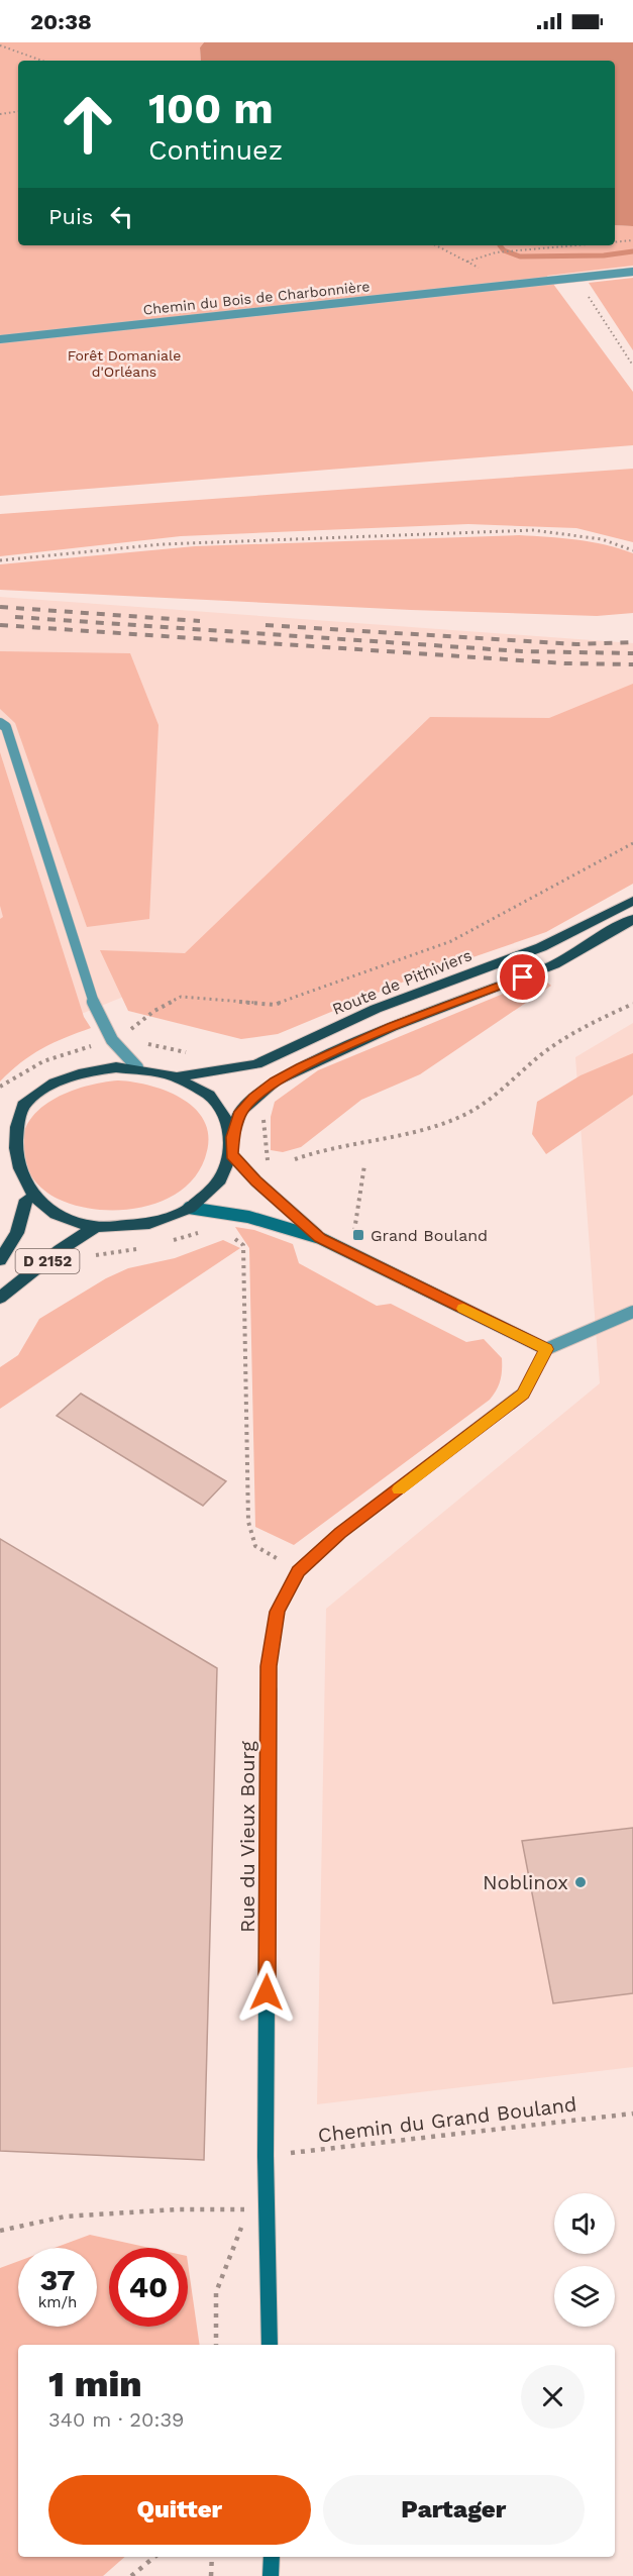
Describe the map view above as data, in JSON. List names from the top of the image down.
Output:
{
  "streets": {
    "main road": ["Route de Pithiviers", "D 2152"],
    "street": ["Chemin du Bois de Charbonnière", "Rue du Vieux Bourg"],
    "path": ["Chemin du Grand Bouland"]
  },
  "crossings": [
    ["Route de Pithiviers", "D 2152"],
    ["Rue du Vieux Bourg", "Chemin du Grand Bouland"]
  ],
  "parks": ["Forêt Domaniale d'Orléans"],
  "places": {
    "transit": ["Grand Bouland"],
    "other": ["Noblinox"]
  },
  "page": {
    "status": "20:38",
    "turn": ["100 m", "Continuez"],
    "then": "Puis",
    "speed": "37 km/h",
    "limit": "40",
    "heading": ["1 min", "340 m · 20:39"],
    "buttons": ["Quitter", "Partager"]
  }
}
